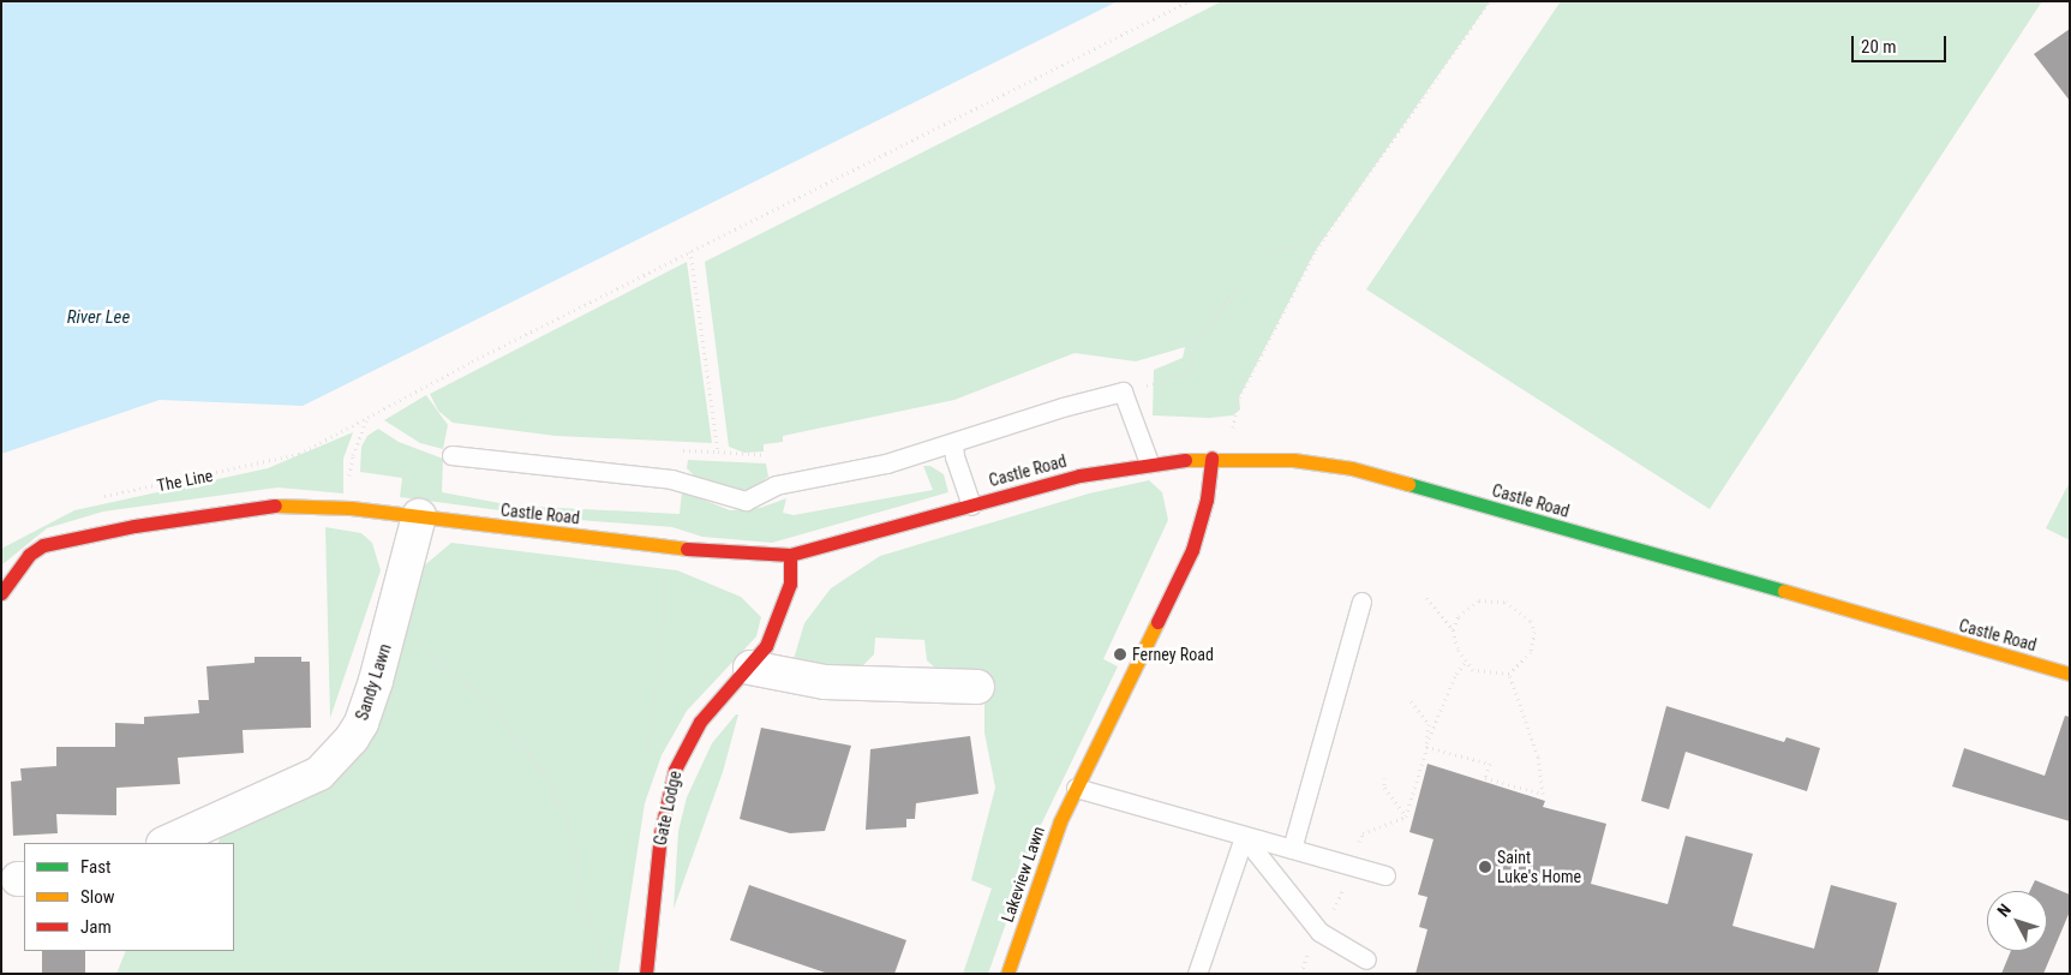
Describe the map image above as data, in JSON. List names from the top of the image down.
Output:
{
  "streets": {
    "street": [
      "Castle Road",
      "Sandy Lawn",
      "Gate Lodge",
      "Lakeview Lawn"
    ],
    "path": ["The Line"]
  },
  "crossings": [
    ["Castle Road", "Sandy Lawn"],
    ["Castle Road", "Gate Lodge"]
  ],
  "water": ["River Lee"],
  "places": ["Ferney Road", "Saint Luke's Home"],
  "legend": ["Fast", "Slow", "Jam"],
  "scale_bar": "20 m",
  "north": "top left"
}
